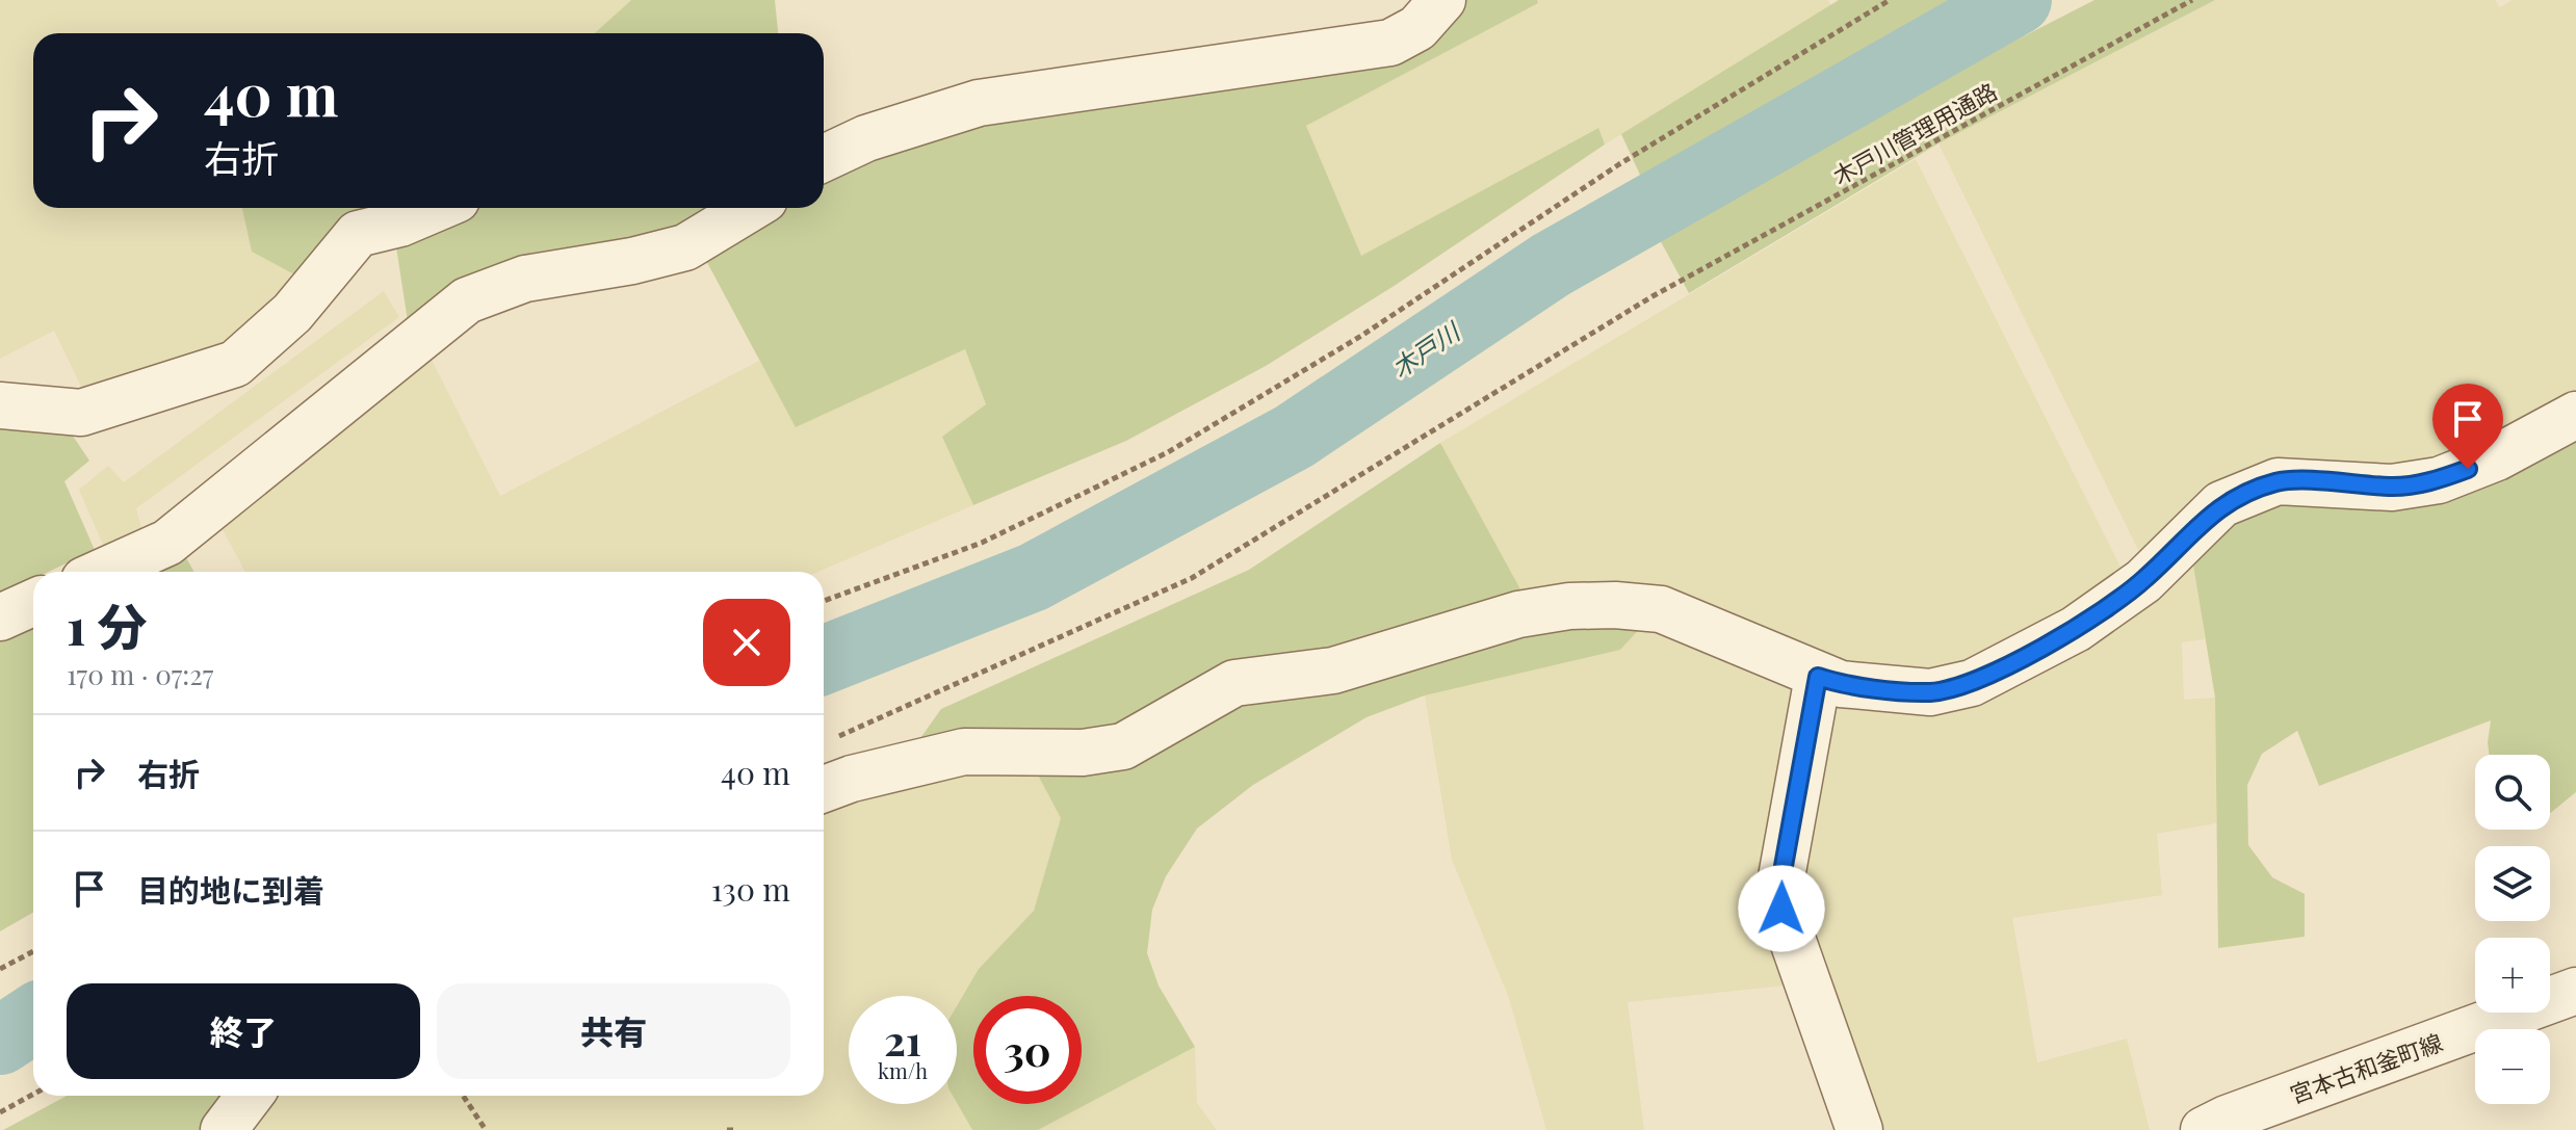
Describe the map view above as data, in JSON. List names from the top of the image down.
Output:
{
  "streets": {
    "street": ["宮本古和釜町線"],
    "path": ["木戸川管理用通路"]
  },
  "water": ["木戸川"],
  "page": {
    "turn": ["40 m", "右折"],
    "heading": ["1 分", "170 m · 07:27"],
    "list": [
      {
        "name": "右折",
        "value": "40 m"
      },
      {
        "name": "目的地に到着",
        "value": "130 m"
      }
    ],
    "map_buttons": ["+", "−"],
    "buttons": ["終了", "共有"],
    "speed": "21 km/h",
    "limit": "30"
  }
}
